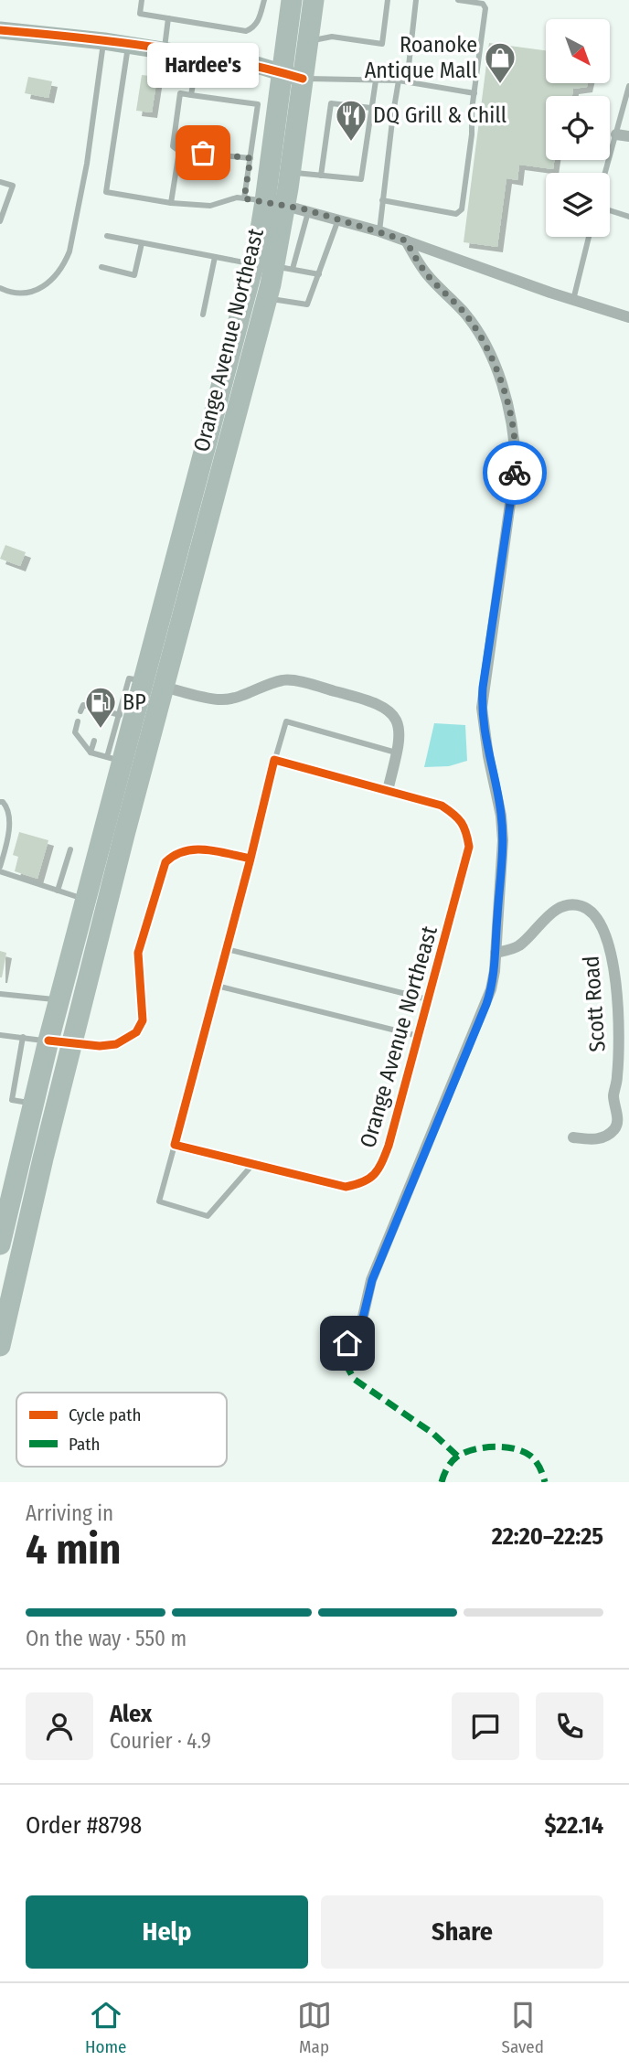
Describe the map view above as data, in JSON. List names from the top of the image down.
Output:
{
  "streets": {
    "highway": ["Orange Avenue Northeast"],
    "street": ["Scott Road"]
  },
  "places": {
    "shop": ["Roanoke Antique Mall"],
    "restaurant": ["DQ Grill & Chill"],
    "other": ["Hardee's"],
    "fuel station": ["BP"]
  },
  "legend": ["Cycle path", "Path"],
  "north": "bottom right",
  "page": {
    "bubble": "Hardee's",
    "heading": ["4 min", "Arriving in", "22:20–22:25"],
    "panel": [
      "Alex",
      "Courier · 4.9",
      "Order #8798",
      "$22.14"
    ],
    "bar": "On the way · 550 m",
    "buttons": ["Help", "Share"],
    "tabs": ["Home", "Map", "Saved"]
  }
}
